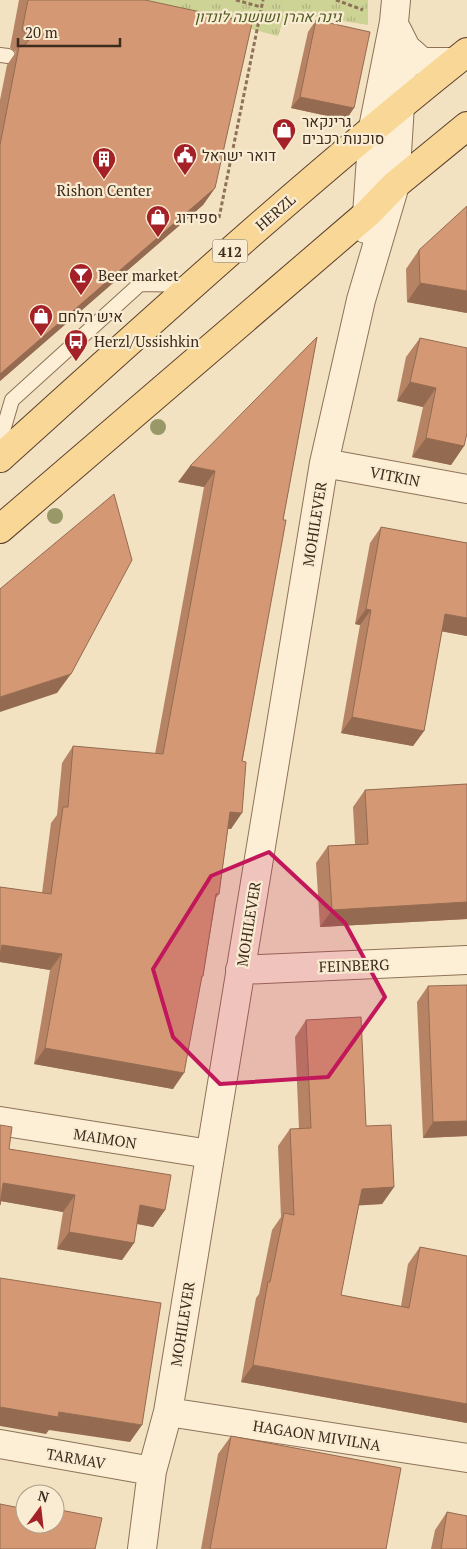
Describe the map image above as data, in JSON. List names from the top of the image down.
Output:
{
  "streets": {
    "main road": ["HERZL", "412"],
    "street": [
      "VITKIN",
      "MOHILEVER",
      "FEINBERG",
      "MAIMON",
      "HAGAON MIVILNA",
      "TARMAV"
    ]
  },
  "crossings": [
    ["HERZL", "MOHILEVER"],
    ["VITKIN", "MOHILEVER"],
    ["MOHILEVER", "FEINBERG"],
    ["MOHILEVER", "MAIMON"],
    ["MOHILEVER", "HAGAON MIVILNA"],
    ["MOHILEVER", "TARMAV"]
  ],
  "parks": ["גינה אהרן ושושנה לונדון"],
  "places": {
    "shop": ["גרינקאר סוכנות רכבים", "ספידוג", "איש הלחם"],
    "public building": ["דואר ישראל"],
    "building": ["Rishon Center"],
    "bar": ["Beer market"],
    "bus stop": ["Herzl/Ussishkin"]
  },
  "scale_bar": "20 m",
  "north": "top"
}
